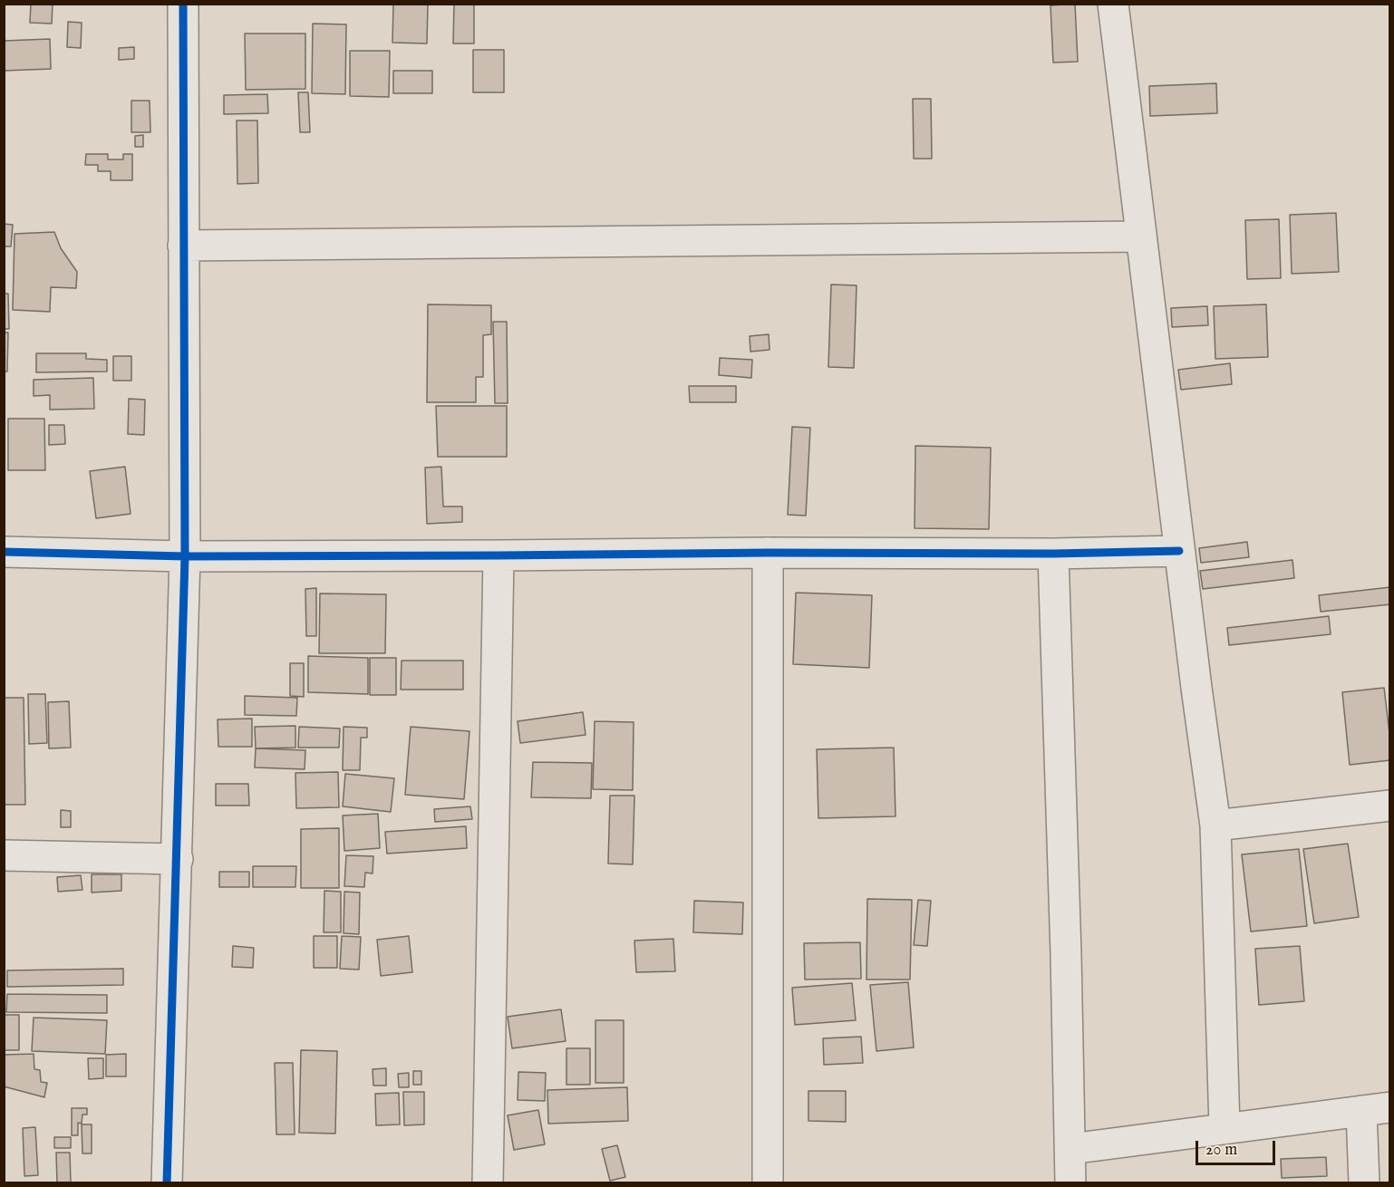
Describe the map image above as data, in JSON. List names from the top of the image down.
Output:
{
  "scale_bar": "20 m"
}
